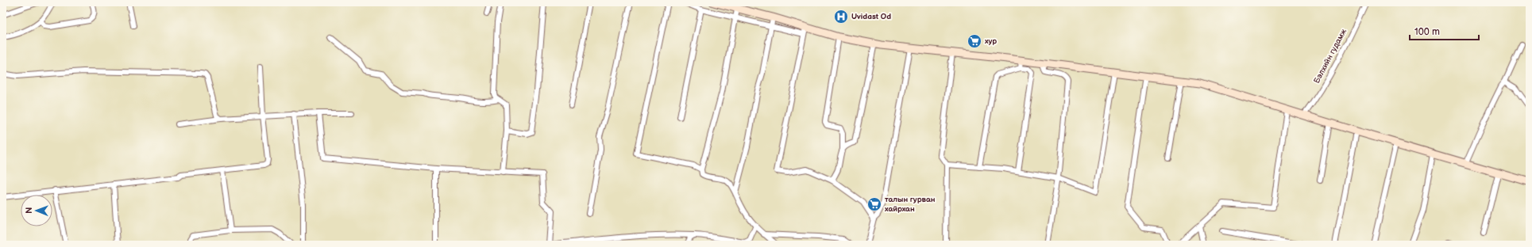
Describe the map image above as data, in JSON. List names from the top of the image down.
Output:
{
  "streets": {
    "street": ["Бэлхийн гудамж"]
  },
  "places": {
    "hospital": ["Uvidast Od"],
    "supermarket": ["хур", "талын гурван хайрхан"]
  },
  "scale_bar": "100 m",
  "north": "left"
}
